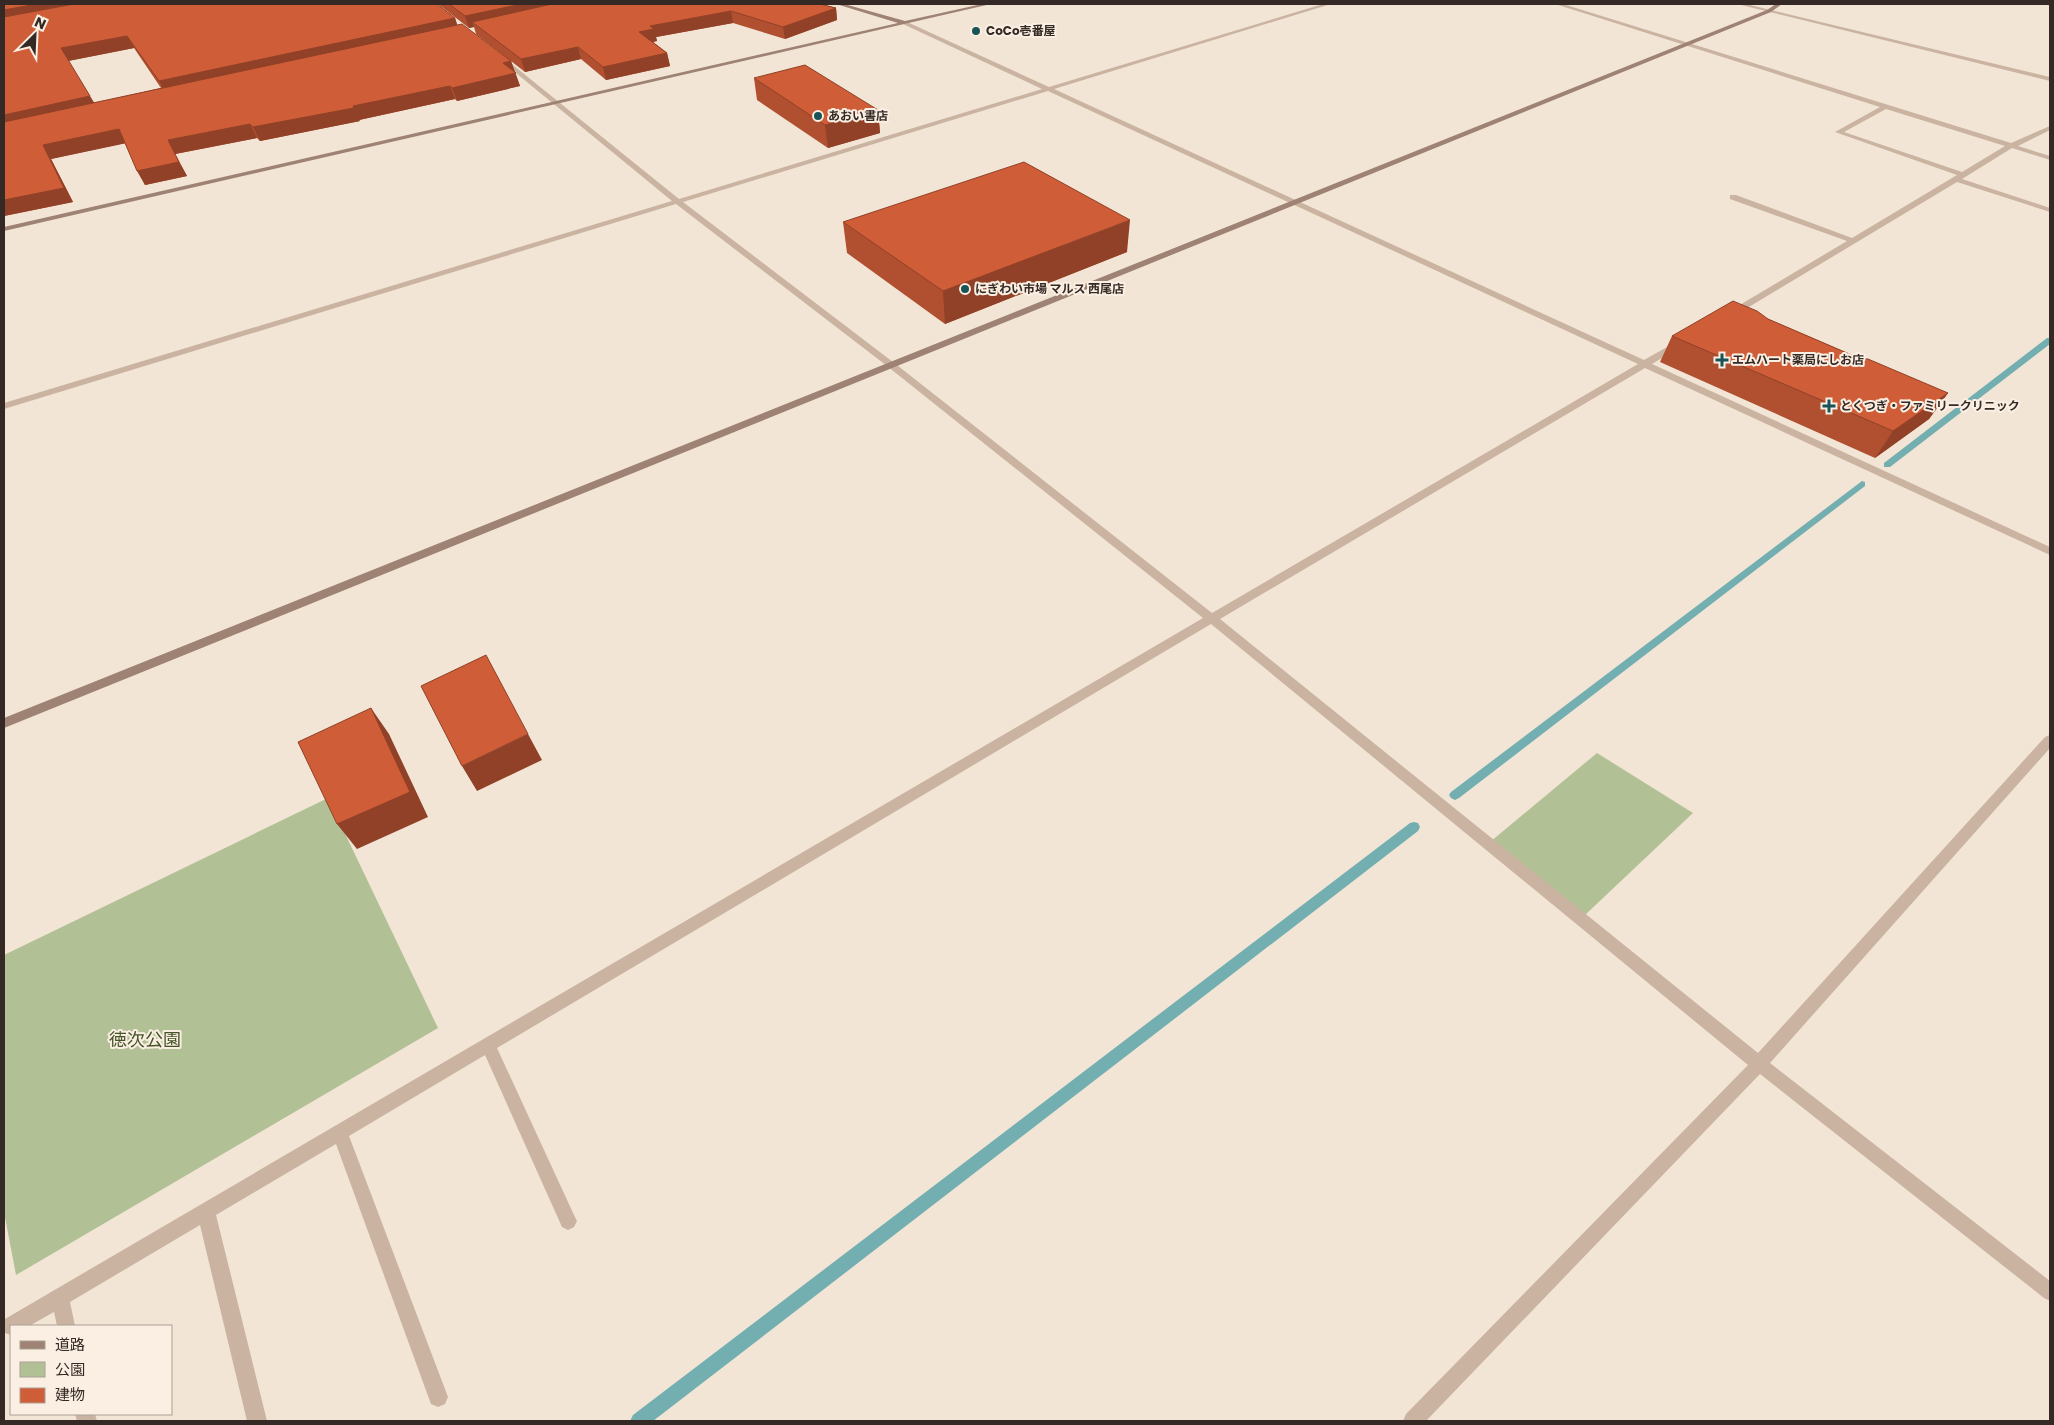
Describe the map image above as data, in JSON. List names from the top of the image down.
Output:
{
  "parks": ["徳次公園"],
  "places": {
    "other": ["CoCo壱番屋", "あおい書店", "にぎわい市場 マルス 西尾店"],
    "health": ["エムハート薬局にしお店", "とくつぎ・ファミリークリニック"]
  },
  "legend": ["道路", "公園", "建物"],
  "north": "top right"
}
